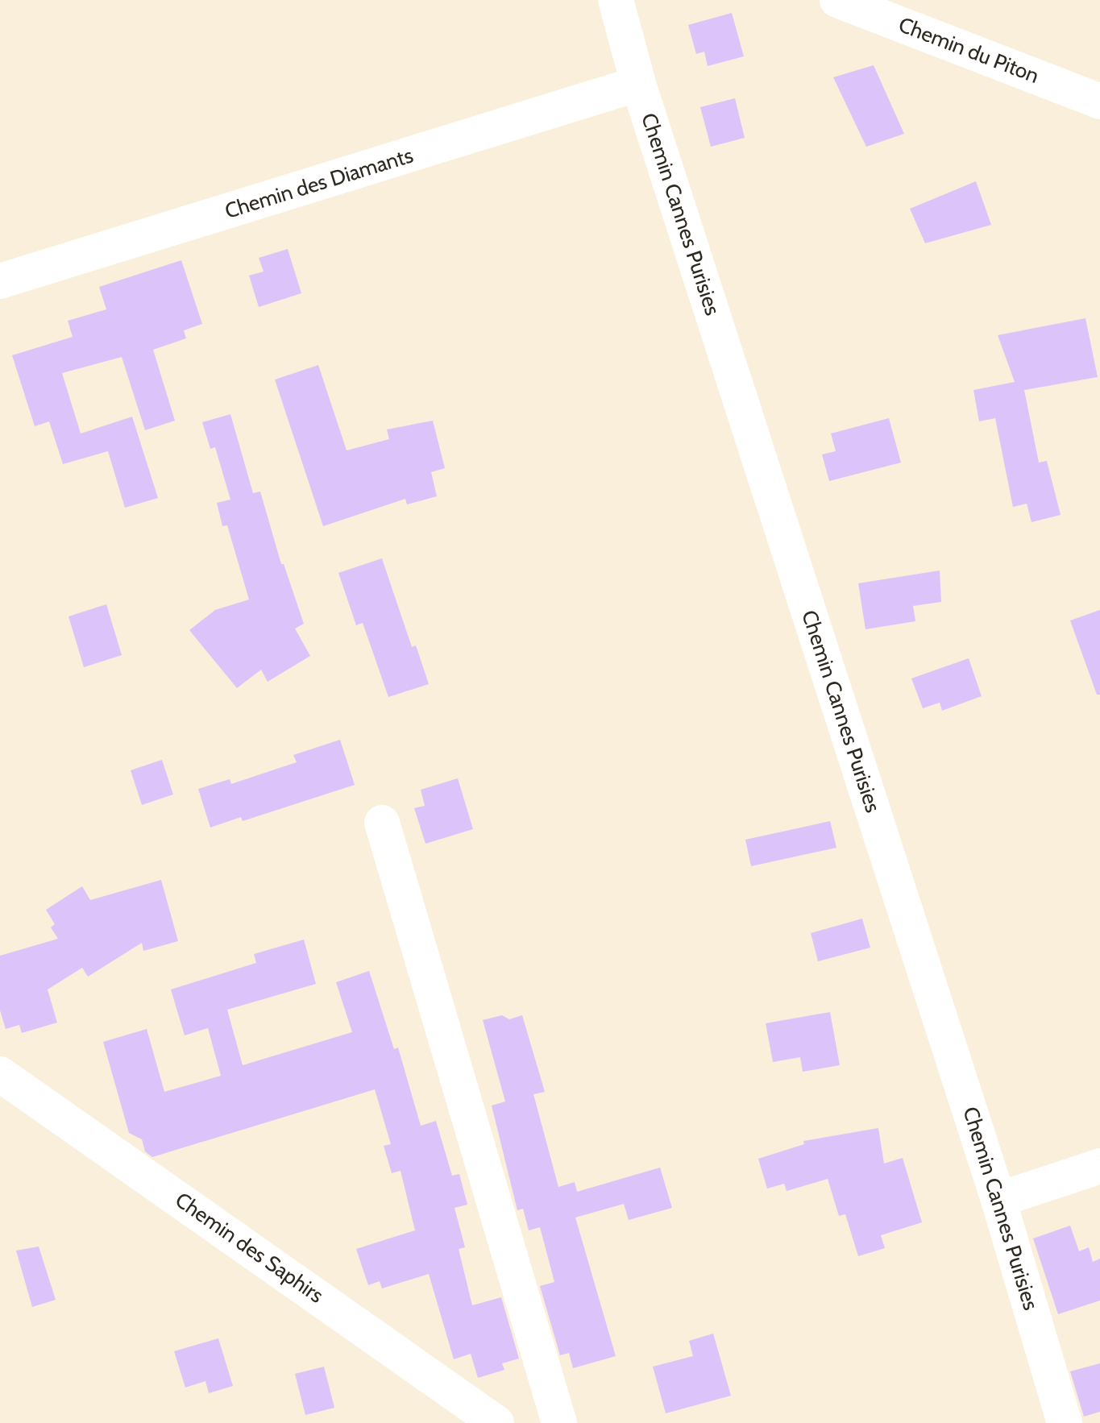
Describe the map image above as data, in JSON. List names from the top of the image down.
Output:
{
  "streets": {
    "street": [
      "Chemin du Piton",
      "Chemin des Diamants",
      "Chemin Cannes Purisies",
      "Chemin des Saphirs"
    ]
  },
  "crossings": [
    ["Chemin des Diamants", "Chemin Cannes Purisies"]
  ]
}
